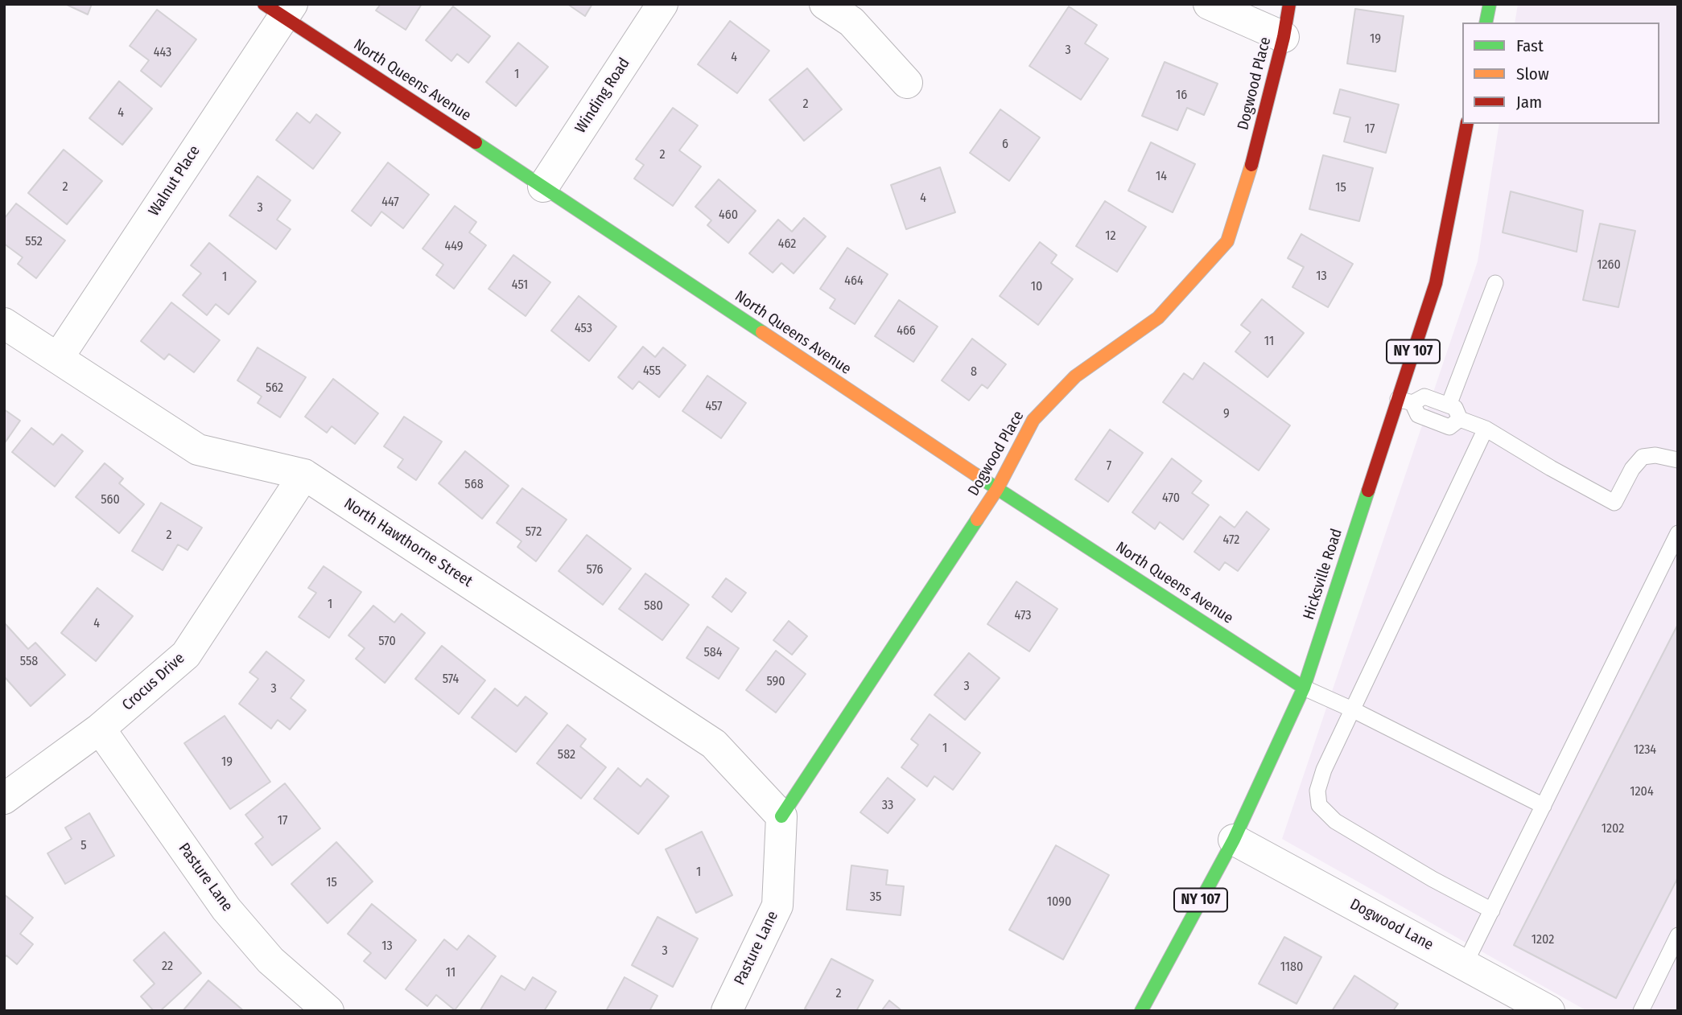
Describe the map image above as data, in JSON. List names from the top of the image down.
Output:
{
  "streets": {
    "street": [
      "North Queens Avenue",
      "Dogwood Place",
      "Winding Road",
      "Walnut Place",
      "NY 107",
      "North Hawthorne Street",
      "Hicksville Road",
      "Crocus Drive",
      "Pasture Lane",
      "Dogwood Lane"
    ]
  },
  "crossings": [
    ["North Queens Avenue", "Dogwood Place"],
    ["North Queens Avenue", "Winding Road"],
    ["North Queens Avenue", "Walnut Place"],
    ["North Queens Avenue", "Hicksville Road"],
    ["Dogwood Place", "North Hawthorne Street"],
    ["Dogwood Place", "Pasture Lane"],
    ["Walnut Place", "North Hawthorne Street"],
    ["North Hawthorne Street", "Crocus Drive"],
    ["North Hawthorne Street", "Pasture Lane"],
    ["Hicksville Road", "Dogwood Lane"],
    ["Crocus Drive", "Pasture Lane"]
  ],
  "house_numbers": [
    "19",
    "3",
    "443",
    "4",
    "1",
    "16",
    "2",
    "4",
    "17",
    "6",
    "2",
    "14",
    "2",
    "15",
    "4",
    "447",
    "3",
    "460",
    "12",
    "552",
    "462",
    "449",
    "1260",
    "13",
    "1",
    "464",
    "451",
    "10",
    "453",
    "466",
    "11",
    "455",
    "8",
    "562",
    "457",
    "9",
    "7",
    "568",
    "470",
    "560",
    "572",
    "2",
    "472",
    "576",
    "1",
    "580",
    "473",
    "4",
    "570",
    "584",
    "558",
    "574",
    "590",
    "3",
    "3",
    "1",
    "1234",
    "582",
    "19",
    "1204",
    "33",
    "17",
    "1202",
    "5",
    "1",
    "15",
    "35",
    "1090",
    "1202",
    "13",
    "3",
    "22",
    "1180",
    "11",
    "2"
  ],
  "legend": ["Fast", "Slow", "Jam"]
}
